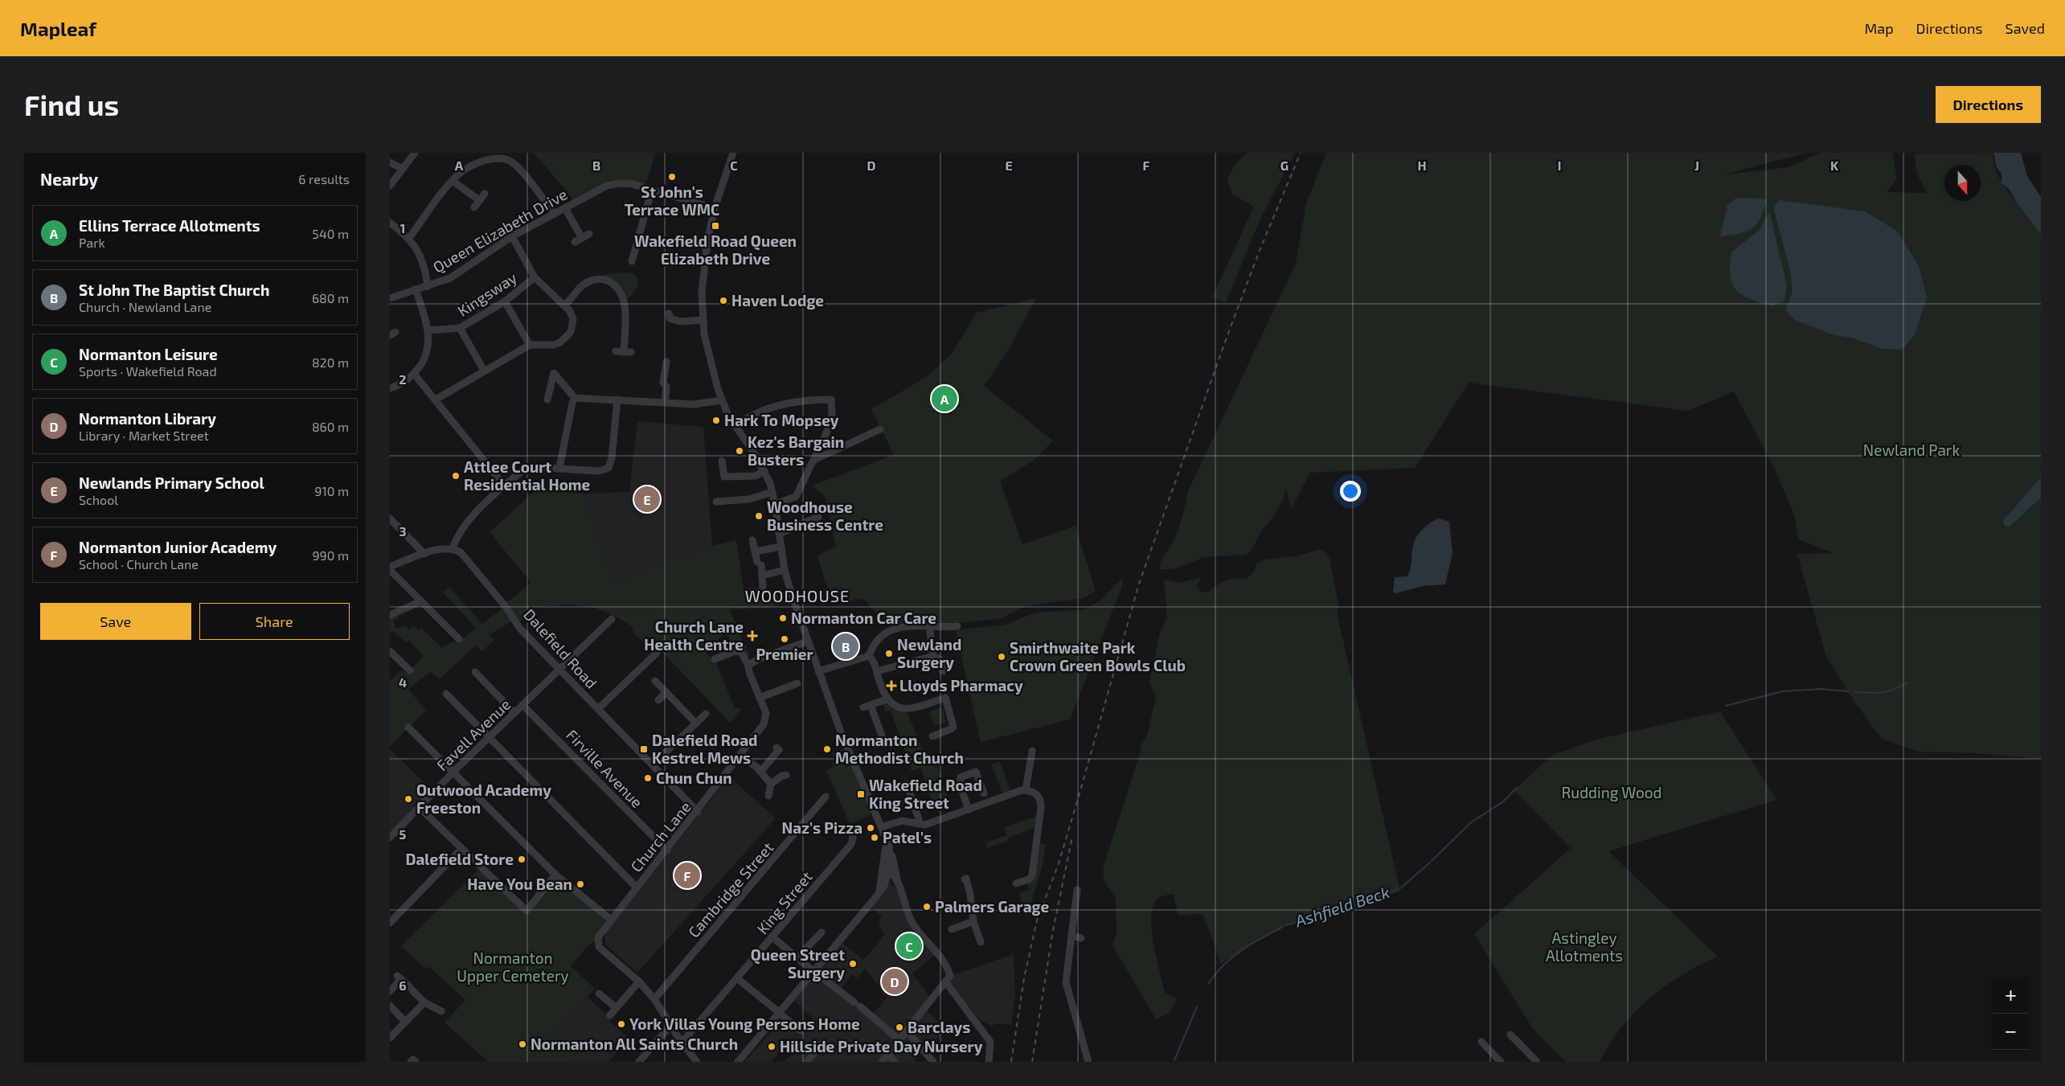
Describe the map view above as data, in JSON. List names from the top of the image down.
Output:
{
  "streets": {
    "street": [
      "Queen Elizabeth Drive",
      "Kingsway",
      "Dalefield Road",
      "Favell Avenue",
      "Firville Avenue",
      "Church Lane",
      "Cambridge Street",
      "King Street"
    ]
  },
  "crossings": [
    ["Dalefield Road", "Favell Avenue"],
    ["Dalefield Road", "Church Lane"],
    ["Favell Avenue", "Firville Avenue"],
    ["Firville Avenue", "Church Lane"],
    ["Church Lane", "Cambridge Street"],
    ["Church Lane", "King Street"]
  ],
  "districts": ["WOODHOUSE"],
  "water": ["Ashfield Beck"],
  "parks": [
    "Newland Park",
    "Rudding Wood",
    "Astingley Allotments",
    "Normanton Upper Cemetery"
  ],
  "places": {
    "other": [
      "St John's Terrace WMC",
      "Haven Lodge",
      "Hark To Mopsey",
      "Kez's Bargain Busters",
      "Attlee Court Residential Home",
      "Woodhouse Business Centre",
      "Normanton Car Care",
      "Premier",
      "Newland Surgery",
      "Smirthwaite Park Crown Green Bowls Club",
      "Normanton Methodist Church",
      "Chun Chun",
      "Outwood Academy Freeston",
      "Naz's Pizza",
      "Patel's",
      "Dalefield Store",
      "Have You Bean",
      "Palmers Garage",
      "Queen Street Surgery",
      "York Villas Young Persons Home",
      "Barclays",
      "Normanton All Saints Church",
      "Hillside Private Day Nursery"
    ],
    "transit": ["Wakefield Road Queen Elizabeth Drive", "Dalefield Road Kestrel Mews", "Wakefield Road King Street"],
    "health": ["Church Lane Health Centre", "Lloyds Pharmacy"]
  },
  "north": "bottom",
  "page": {
    "header": "Mapleaf",
    "nav": ["Map", "Directions", "Saved"],
    "buttons": [
      "Directions",
      ["Save", "Share"]
    ],
    "title": "Find us",
    "heading": ["Nearby", "6 results"],
    "list": [
      {
        "mark": "A",
        "name": "Ellins Terrace Allotments",
        "note": "Park",
        "value": "540 m"
      },
      {
        "mark": "B",
        "name": "St John The Baptist Church",
        "note": "Church · Newland Lane",
        "value": "680 m"
      },
      {
        "mark": "C",
        "name": "Normanton Leisure",
        "note": "Sports · Wakefield Road",
        "value": "820 m"
      },
      {
        "mark": "D",
        "name": "Normanton Library",
        "note": "Library · Market Street",
        "value": "860 m"
      },
      {
        "mark": "E",
        "name": "Newlands Primary School",
        "note": "School",
        "value": "910 m"
      },
      {
        "mark": "F",
        "name": "Normanton Junior Academy",
        "note": "School · Church Lane",
        "value": "990 m"
      }
    ],
    "pins": [
      "A",
      "E",
      "B",
      "F",
      "C",
      "D"
    ],
    "map_buttons": ["+", "−"]
  },
  "grid": {
    "columns": [
      "A",
      "B",
      "C",
      "D",
      "E",
      "F",
      "G",
      "H",
      "I",
      "J",
      "K"
    ],
    "rows": [
      "1",
      "2",
      "3",
      "4",
      "5",
      "6"
    ]
  }
}
